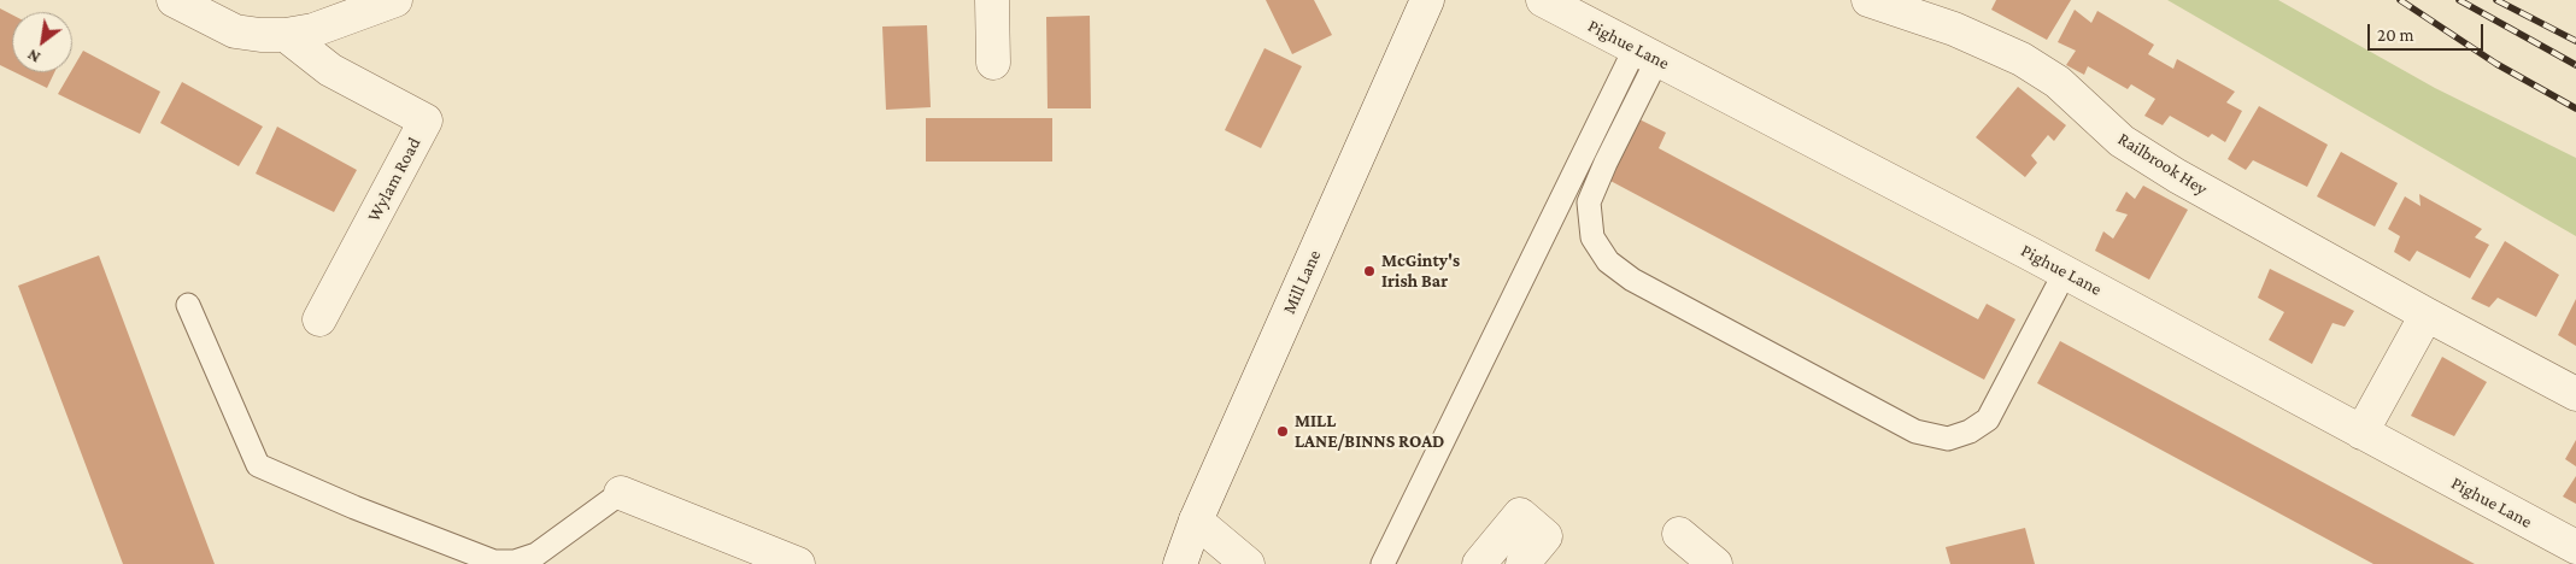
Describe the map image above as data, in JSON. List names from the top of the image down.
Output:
{
  "streets": {
    "street": [
      "Pighue Lane",
      "Railbrook Hey",
      "Wylam Road",
      "Mill Lane"
    ]
  },
  "places": ["McGinty's Irish Bar", "MILL LANE/BINNS ROAD"],
  "scale_bar": "20 m",
  "north": "bottom left"
}
